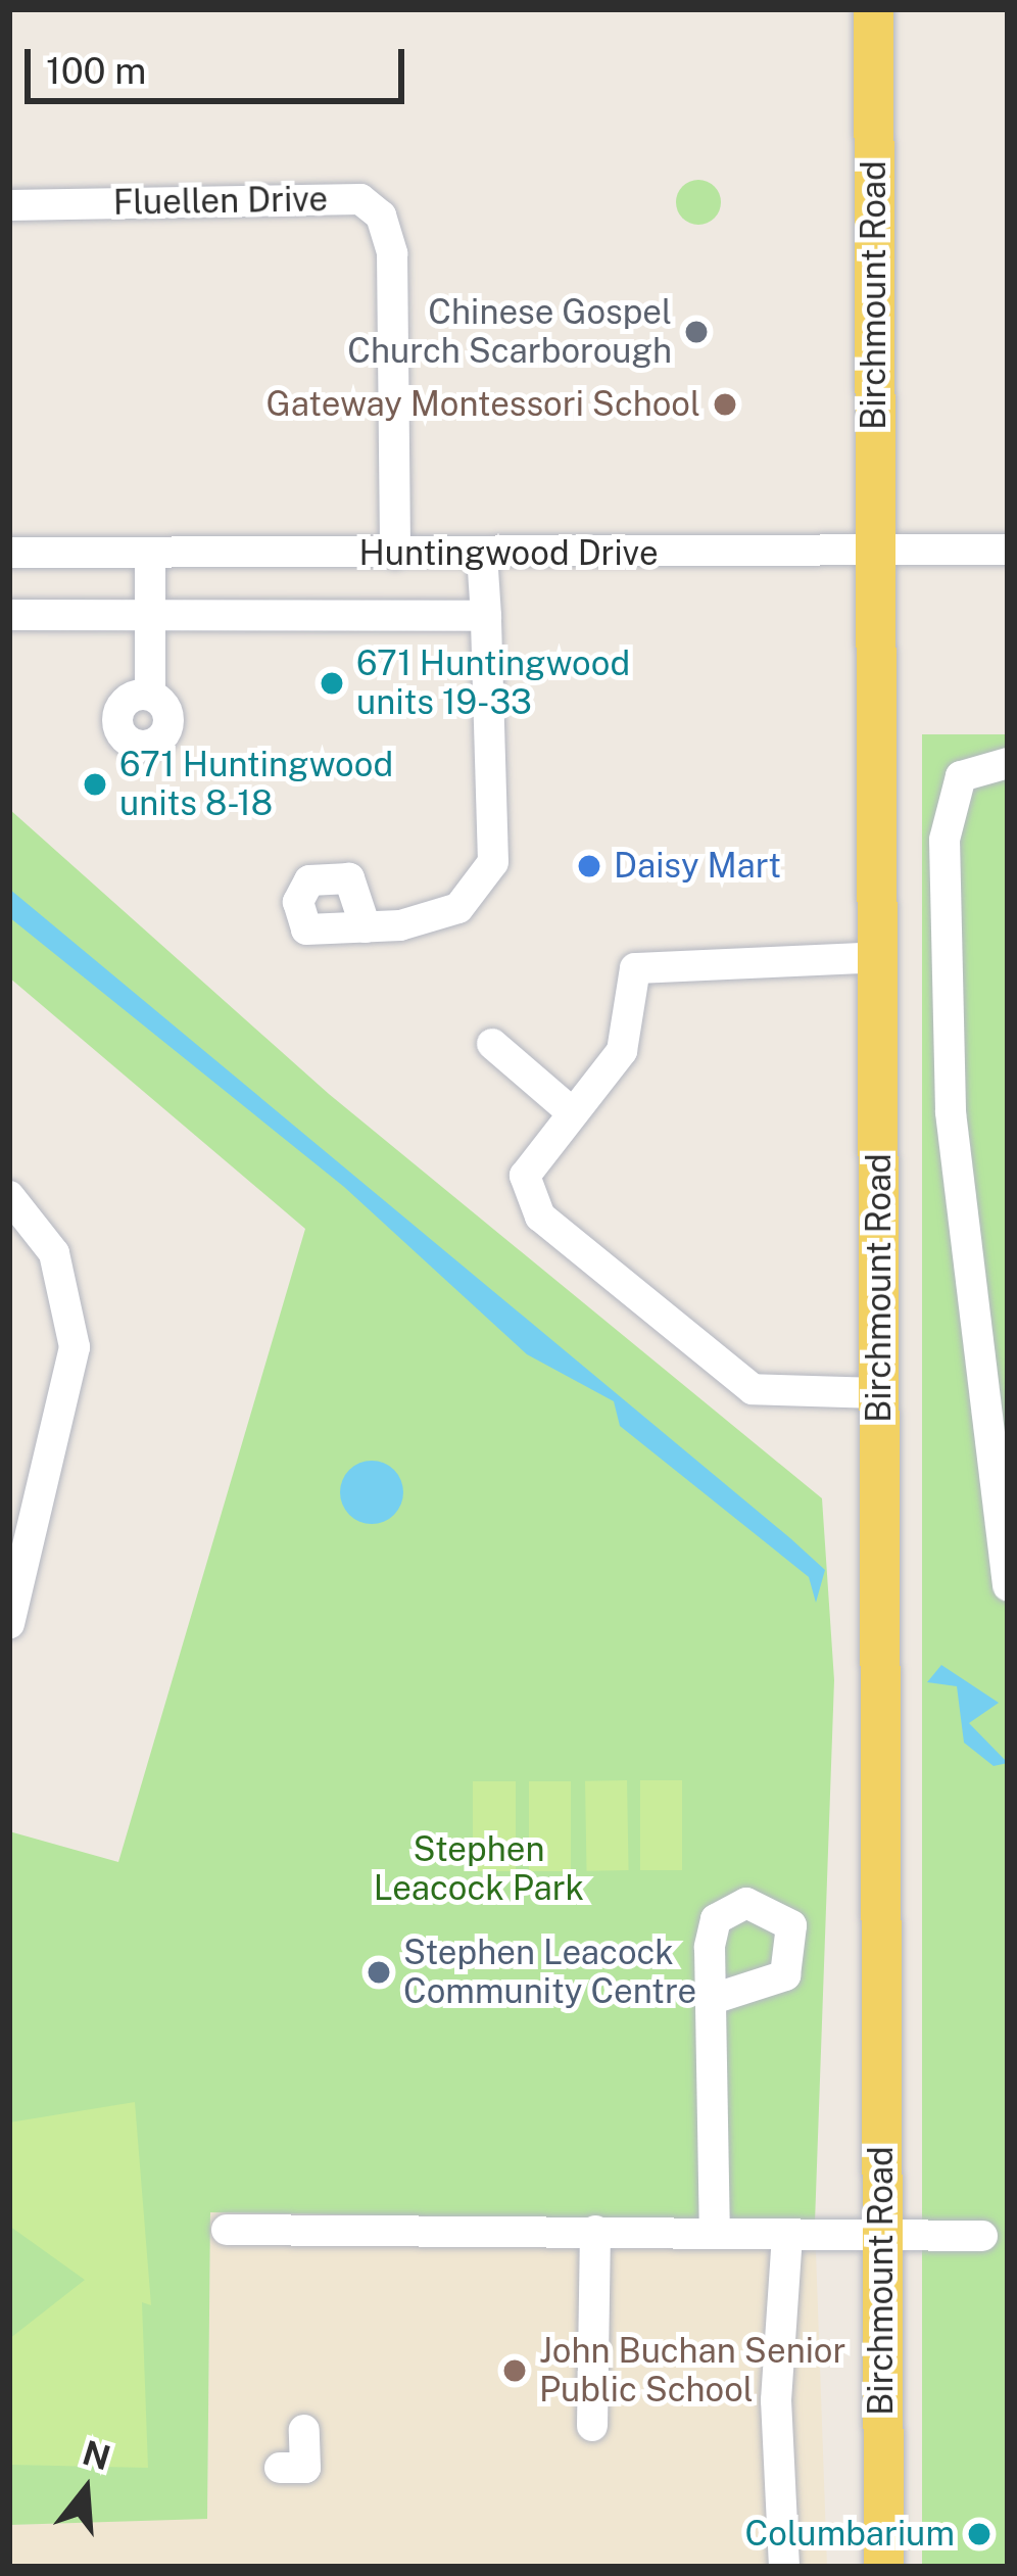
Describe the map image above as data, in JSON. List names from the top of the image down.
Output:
{
  "streets": {
    "main road": ["Birchmount Road"],
    "street": ["Fluellen Drive", "Huntingwood Drive"]
  },
  "crossings": [
    ["Fluellen Drive", "Huntingwood Drive"],
    ["Birchmount Road", "Huntingwood Drive"]
  ],
  "parks": ["Stephen Leacock Park"],
  "places": [
    "Chinese Gospel Church Scarborough",
    "Gateway Montessori School",
    "671 Huntingwood units 19-33",
    "671 Huntingwood units 8-18",
    "Daisy Mart",
    "Stephen Leacock Community Centre",
    "John Buchan Senior Public School",
    "Columbarium"
  ],
  "scale_bar": "100 m",
  "north": "top"
}
